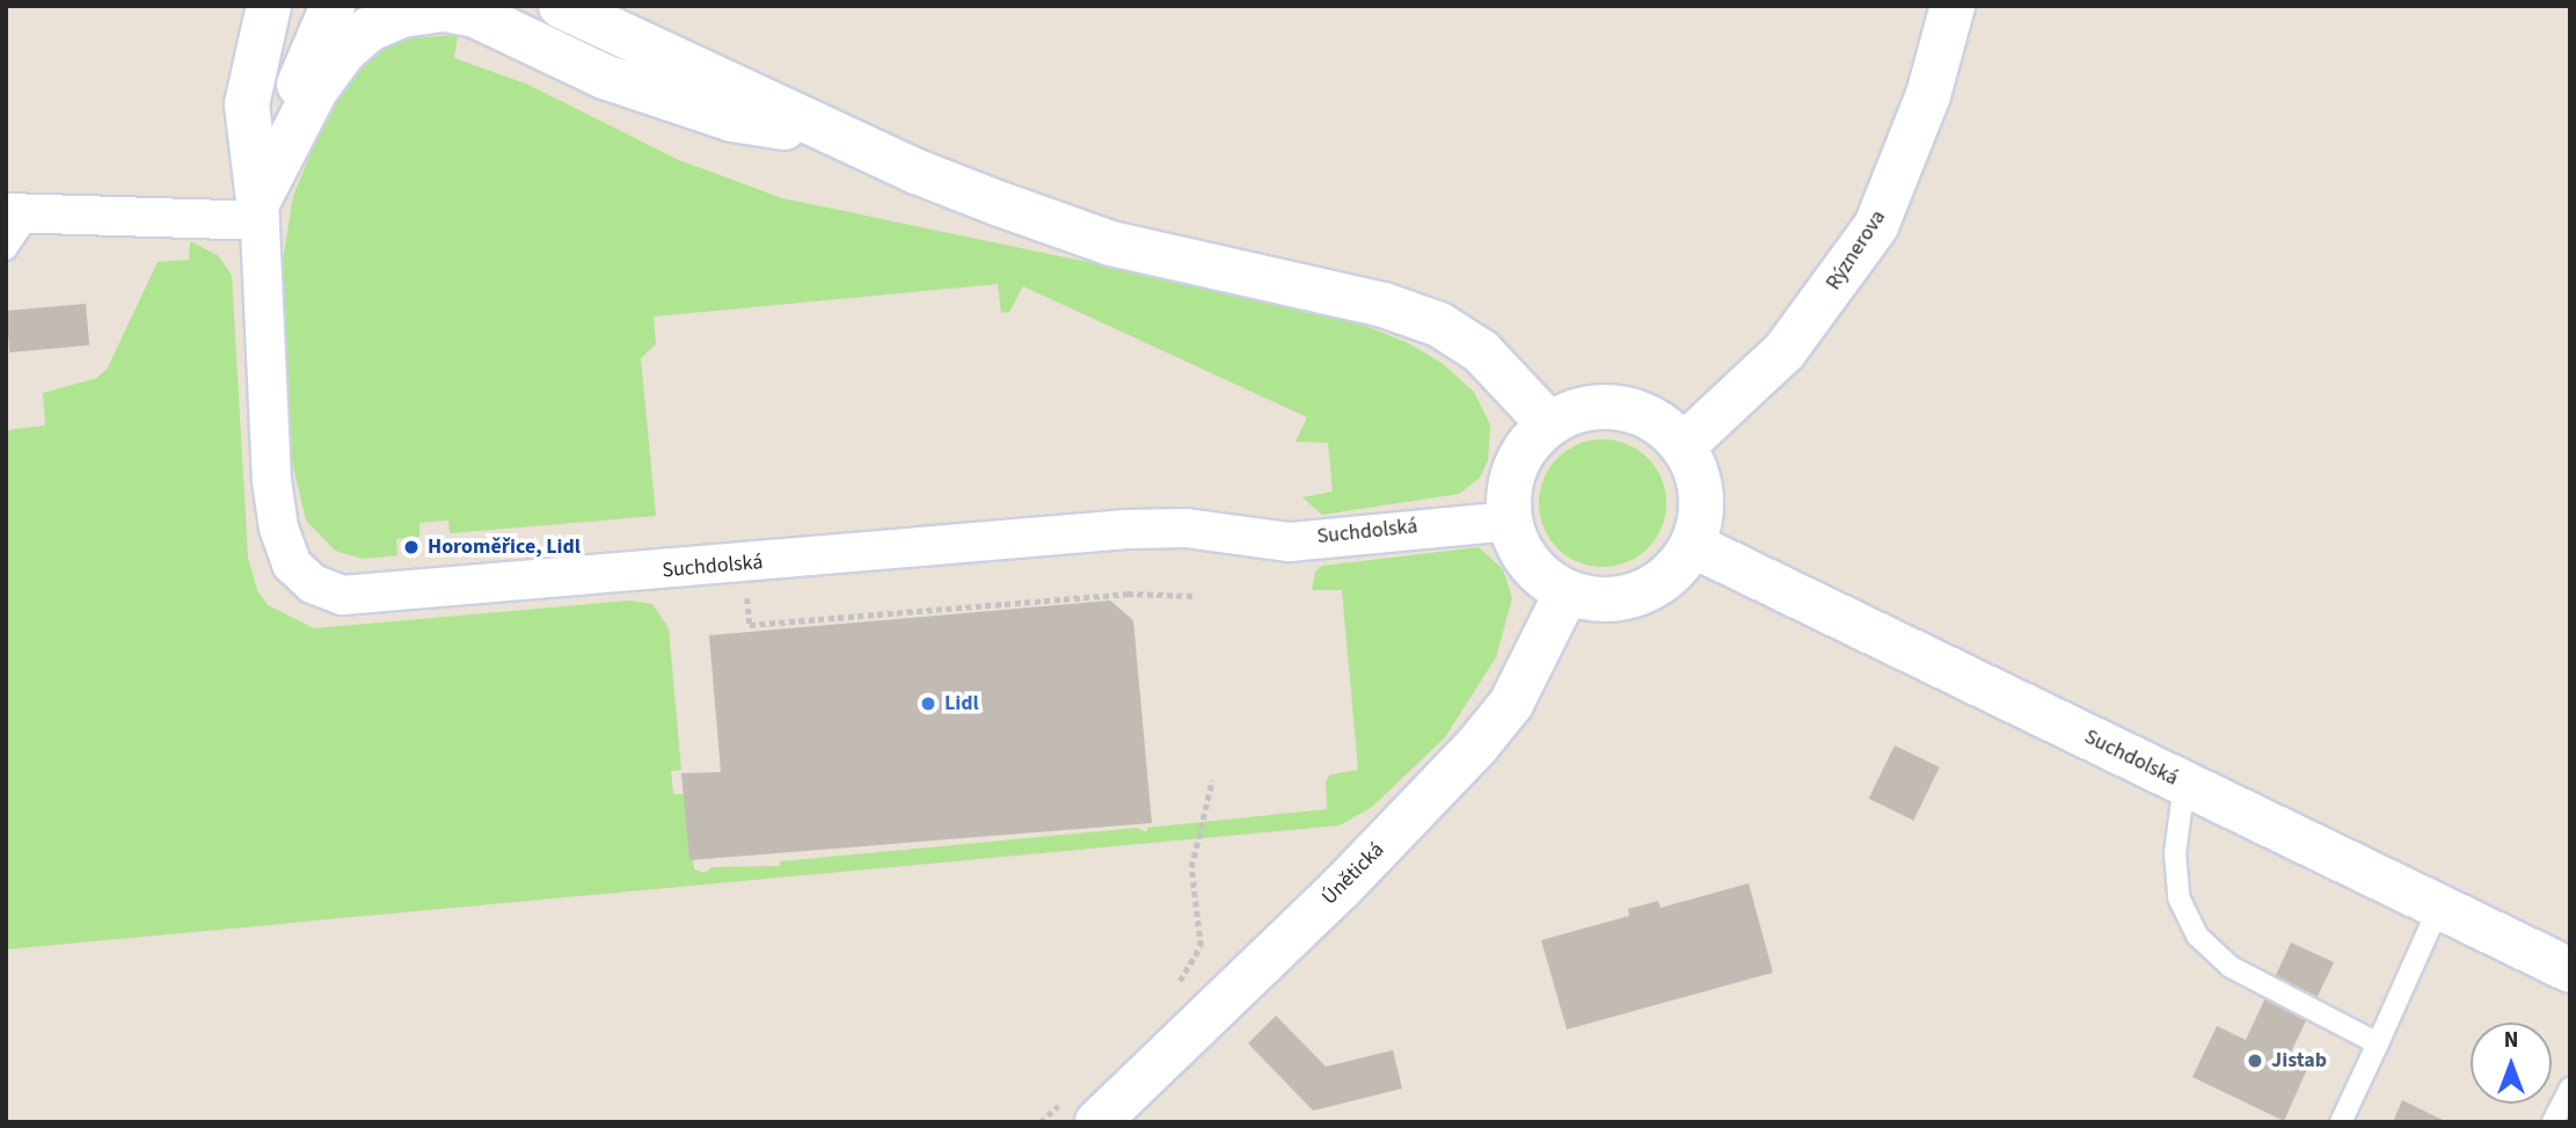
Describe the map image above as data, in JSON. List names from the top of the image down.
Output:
{
  "streets": {
    "main road": ["Rýznerova", "Suchdolská", "Únětická"]
  },
  "crossings": [
    ["Rýznerova", "Suchdolská"],
    ["Rýznerova", "Únětická"],
    ["Suchdolská", "Únětická"]
  ],
  "places": ["Horoměřice, Lidl", "Lidl", "Jistab"],
  "north": "top"
}
